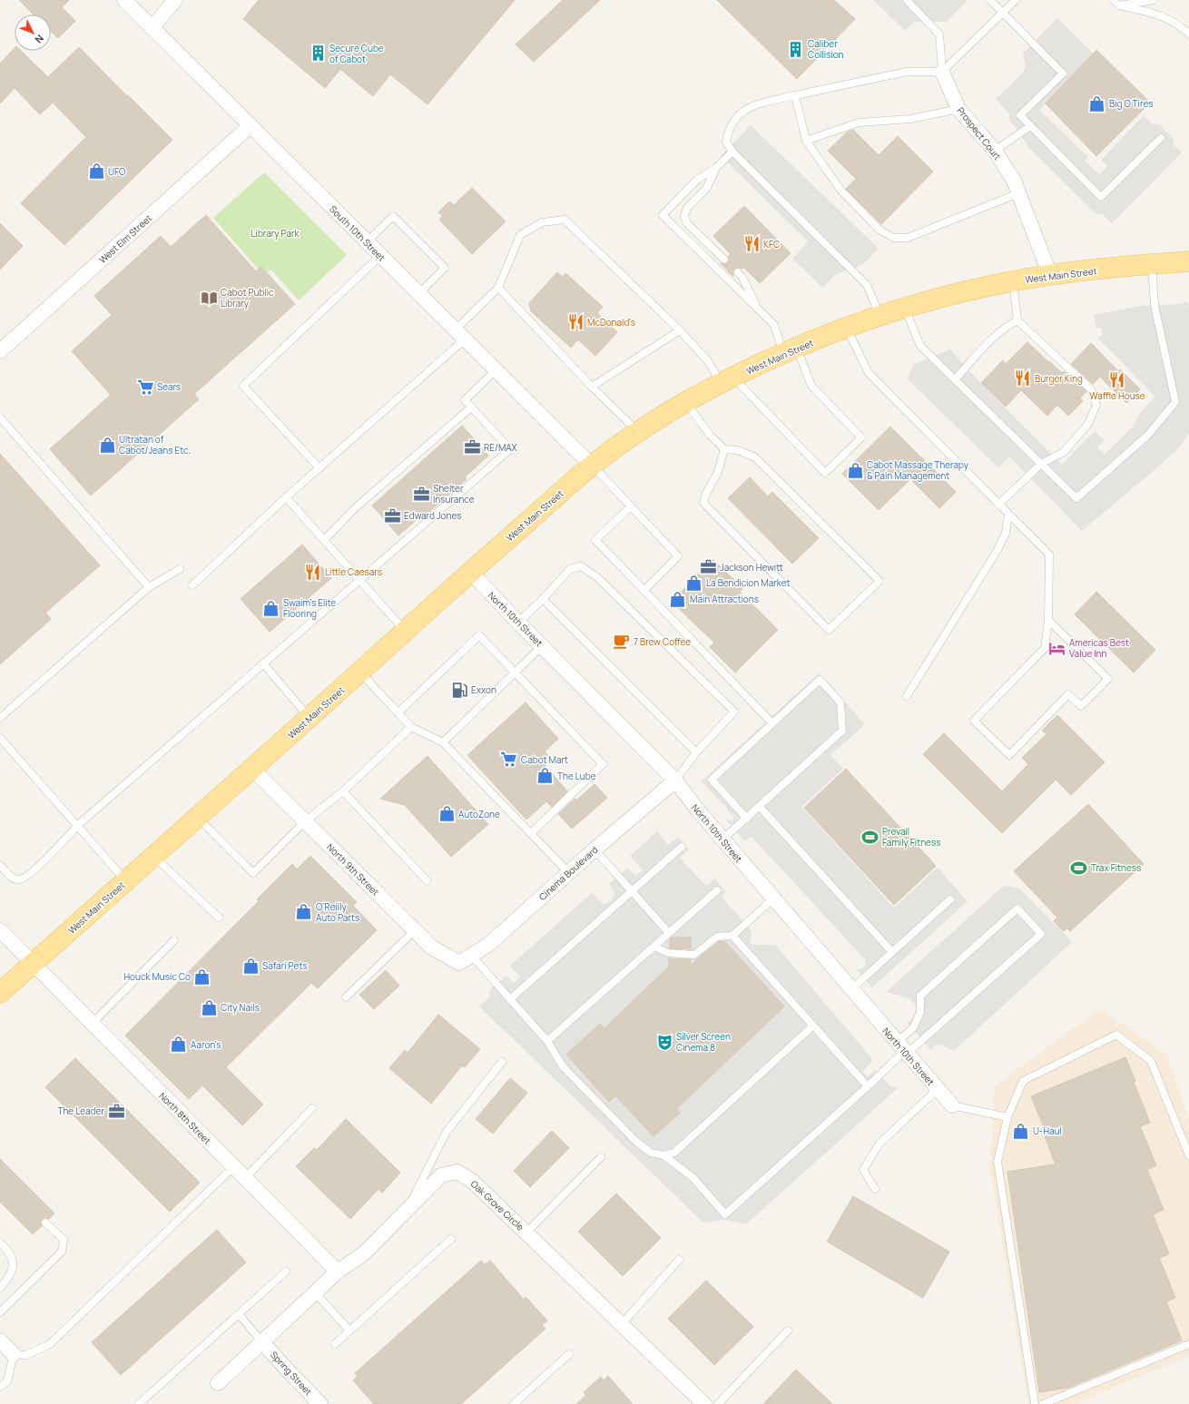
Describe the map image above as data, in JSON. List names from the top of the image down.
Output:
{
  "streets": {
    "main road": ["West Main Street"],
    "street": [
      "Prospect Court",
      "South 10th Street",
      "West Elm Street",
      "North 10th Street",
      "North 9th Street",
      "Cinema Boulevard",
      "North 8th Street",
      "Oak Grove Circle",
      "Spring Street"
    ]
  },
  "crossings": [
    ["Prospect Court", "West Main Street"],
    ["South 10th Street", "West Elm Street"],
    ["South 10th Street", "West Main Street"],
    ["West Main Street", "North 10th Street"],
    ["West Main Street", "North 9th Street"],
    ["West Main Street", "North 8th Street"],
    ["North 10th Street", "Cinema Boulevard"],
    ["North 9th Street", "Cinema Boulevard"],
    ["North 8th Street", "Oak Grove Circle"],
    ["Oak Grove Circle", "Spring Street"]
  ],
  "parks": ["Library Park"],
  "places": {
    "building": ["Caliber Collision", "Secure Cube of Cabot"],
    "shop": [
      "Big O Tires",
      "UFO",
      "Ultratan of Cabot/Jeans Etc.",
      "Cabot Massage Therapy & Pain Management",
      "La Bendicion Market",
      "Main Attractions",
      "Swaim's Elite Flooring",
      "The Lube",
      "AutoZone",
      "O'Reilly Auto Parts",
      "Safari Pets",
      "Houck Music Co",
      "City Nails",
      "Aaron's",
      "U-Haul"
    ],
    "restaurant": [
      "KFC",
      "McDonald's",
      "Burger King",
      "Waffle House",
      "Little Caesars"
    ],
    "library": ["Cabot Public Library"],
    "supermarket": ["Sears", "Cabot Mart"],
    "office": [
      "RE/MAX",
      "Shelter Insurance",
      "Edward Jones",
      "Jackson Hewitt",
      "The Leader"
    ],
    "cafe": ["7 Brew Coffee"],
    "hotel": ["Americas Best Value Inn"],
    "fuel station": ["Exxon"],
    "sports": ["Prevail Family Fitness", "Trax Fitness"],
    "theatre": ["Silver Screen Cinema 8"]
  },
  "north": "bottom right"
}
